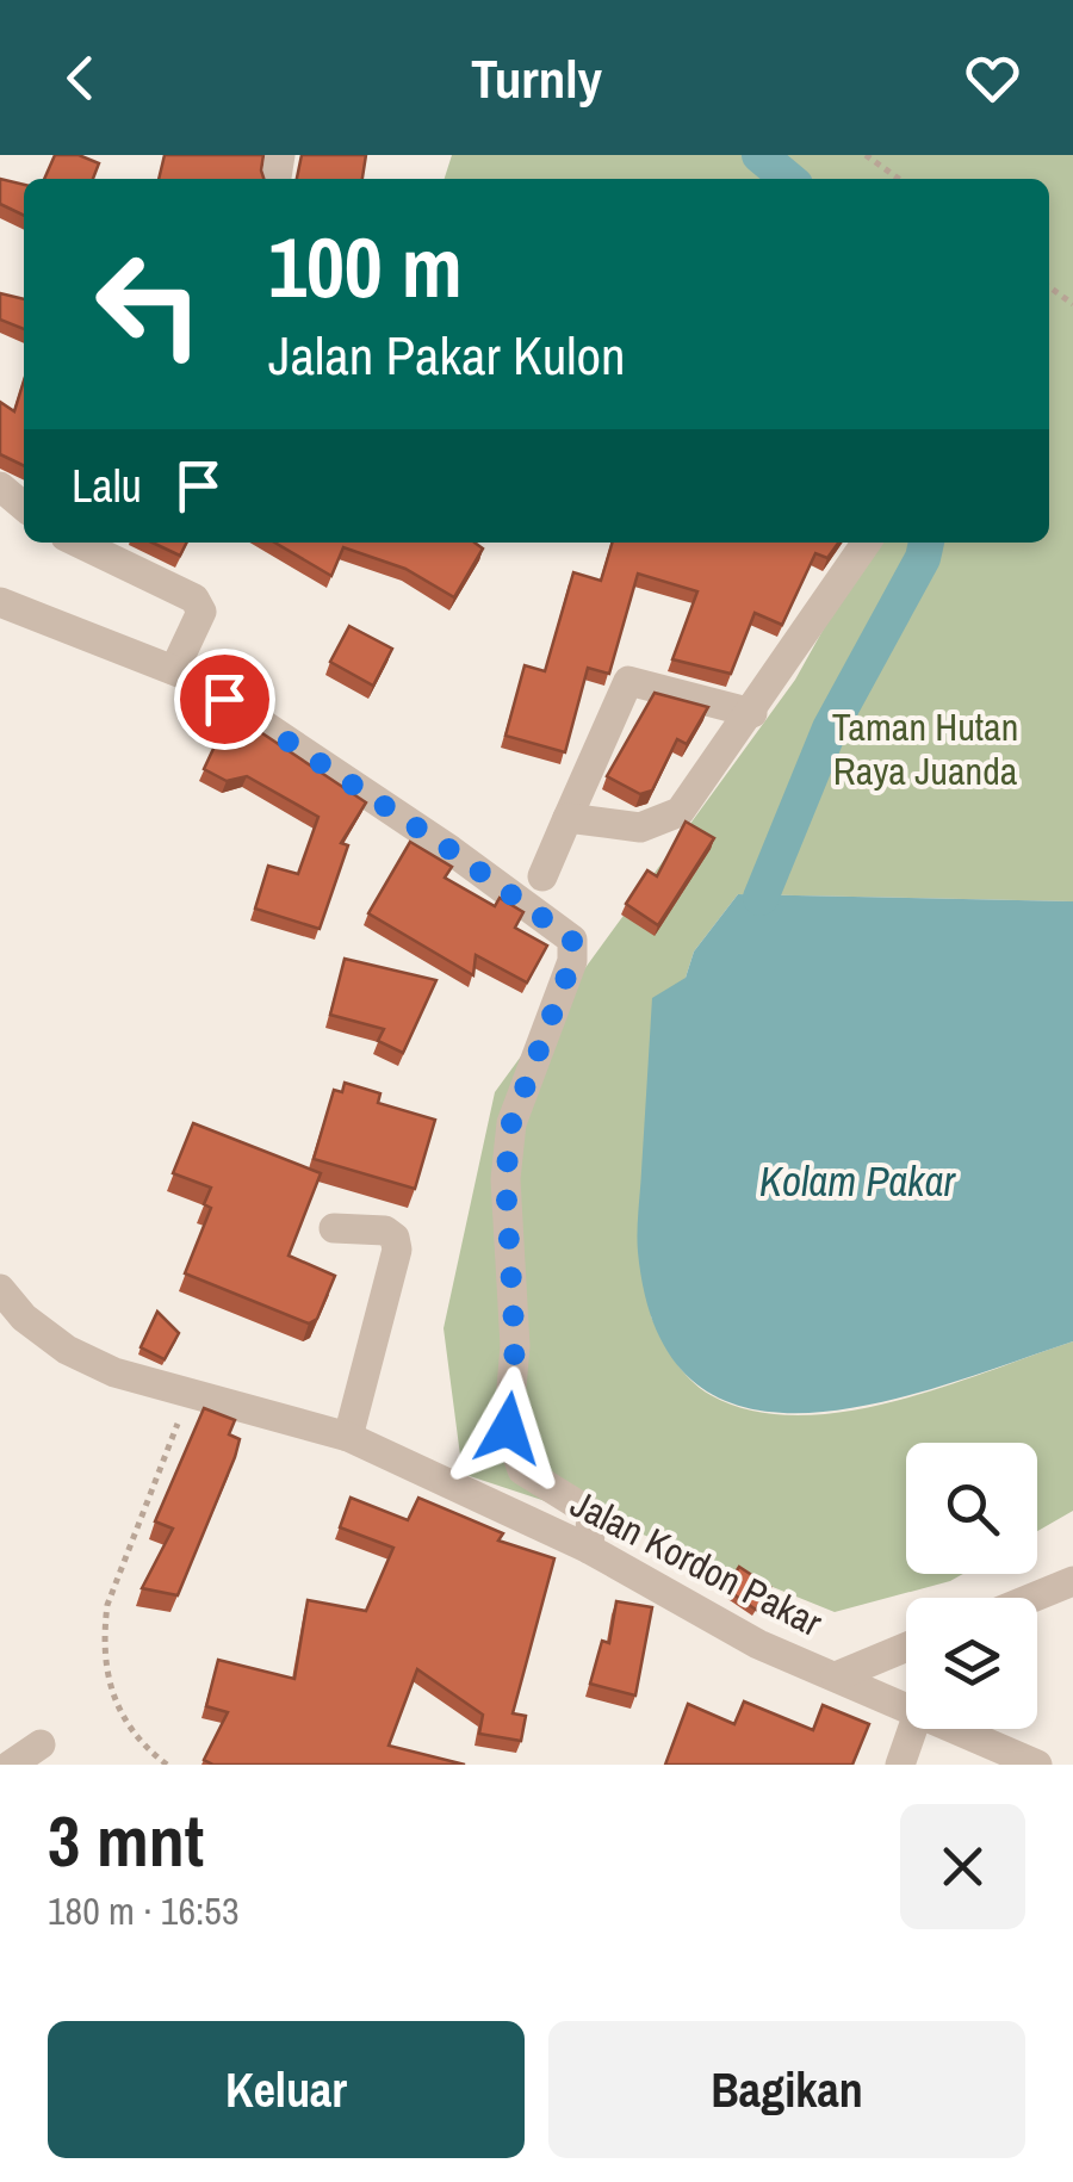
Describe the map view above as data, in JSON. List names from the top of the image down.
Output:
{
  "streets": {
    "street": ["Jalan Kordon Pakar"]
  },
  "water": ["Kolam Pakar"],
  "parks": ["Taman Hutan Raya Juanda"],
  "page": {
    "header": "Turnly",
    "turn": ["100 m", "Jalan Pakar Kulon"],
    "then": "Lalu",
    "heading": ["3 mnt", "180 m · 16:53"],
    "buttons": ["Keluar", "Bagikan"]
  }
}
